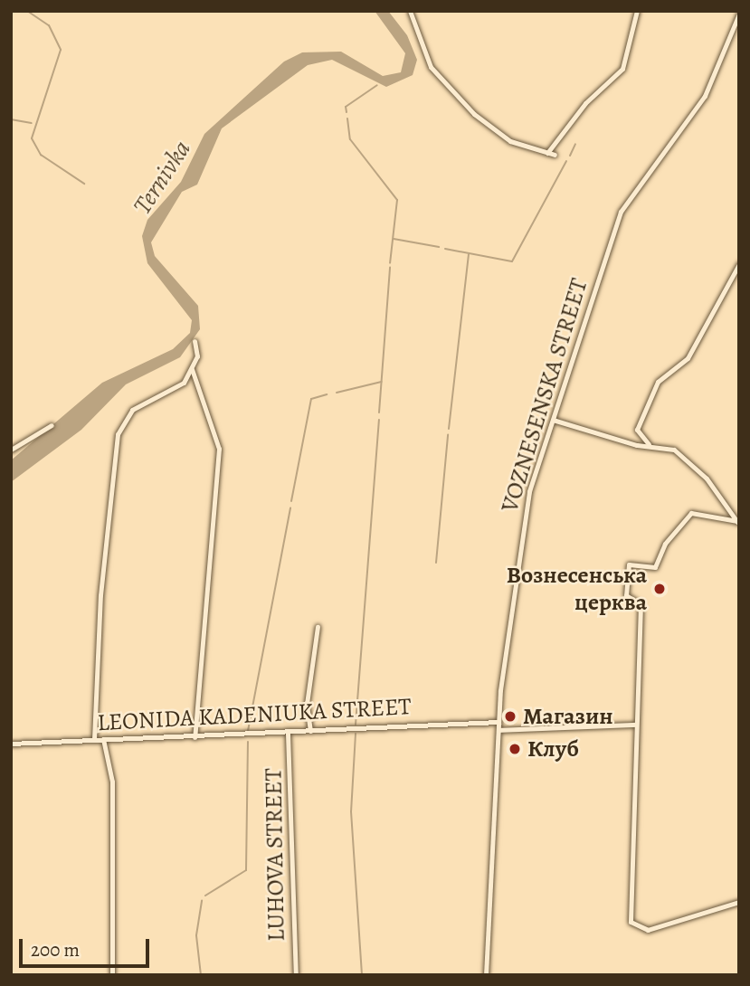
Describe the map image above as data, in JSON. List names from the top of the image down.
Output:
{
  "streets": {
    "street": ["VOZNESENSKA STREET", "LEONIDA KADENIUKA STREET", "LUHOVA STREET"]
  },
  "crossings": [
    ["VOZNESENSKA STREET", "LEONIDA KADENIUKA STREET"],
    ["LEONIDA KADENIUKA STREET", "LUHOVA STREET"]
  ],
  "water": ["Ternivka"],
  "places": ["Вознесенська церква", "Магазин", "Клуб"],
  "scale_bar": "200 m"
}
